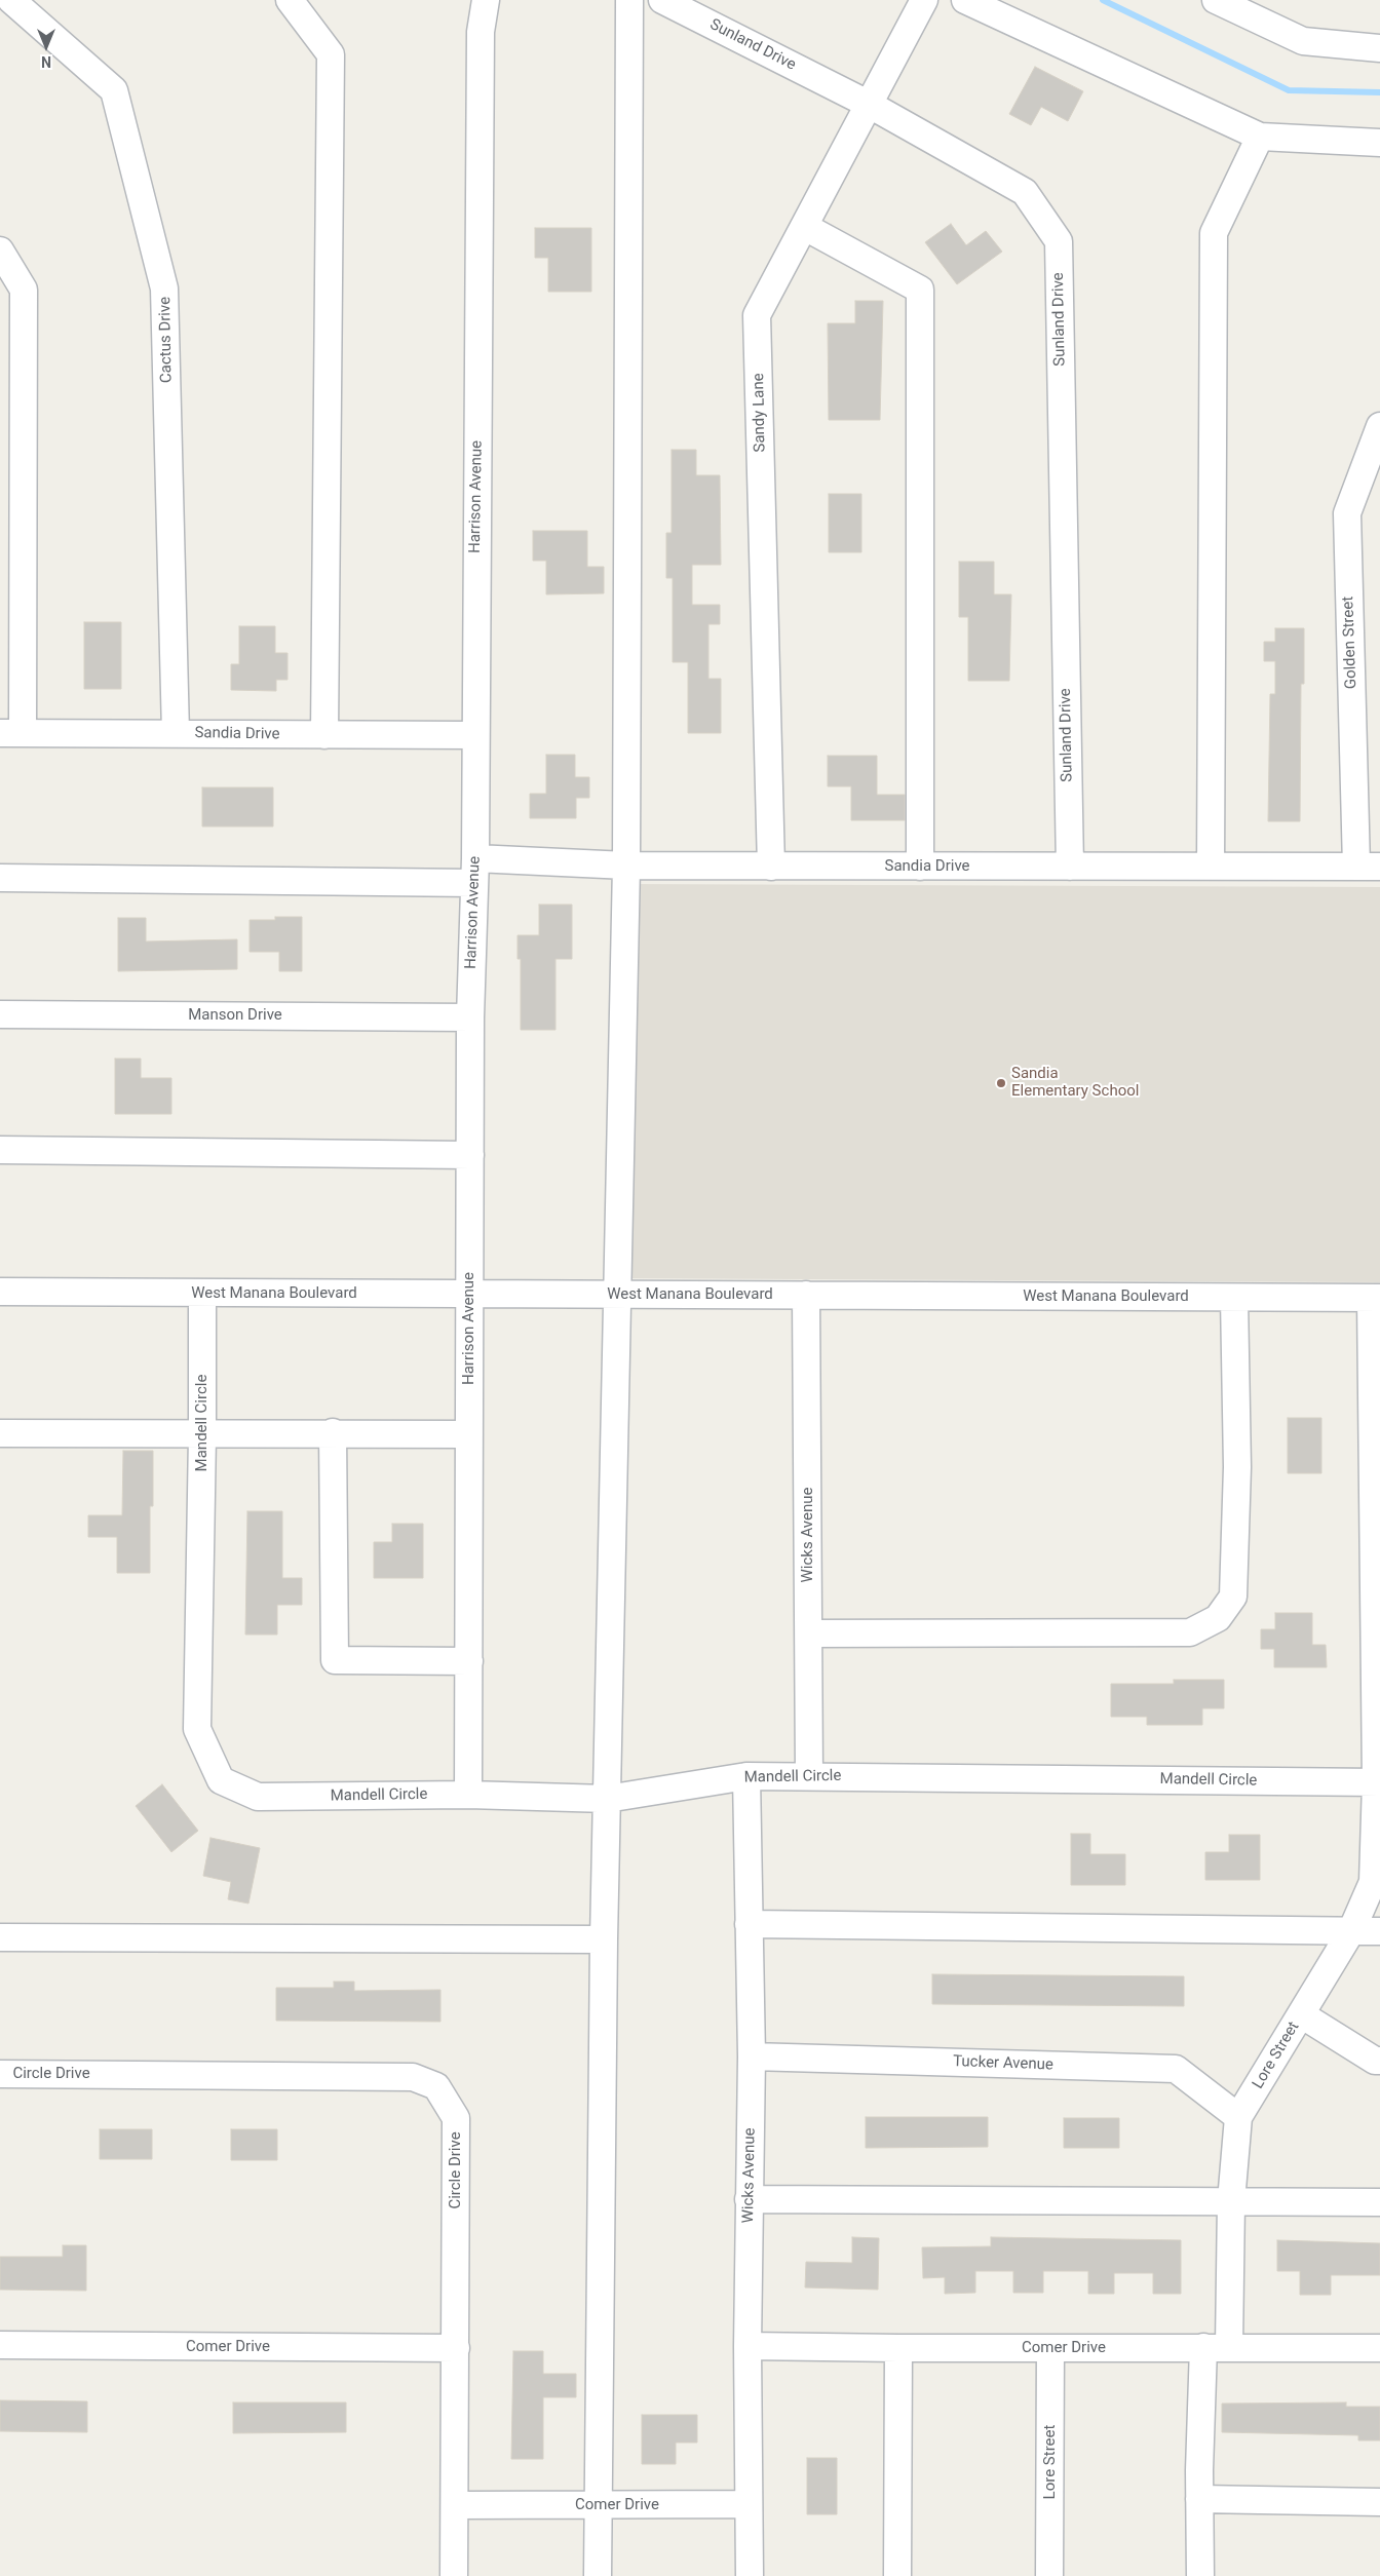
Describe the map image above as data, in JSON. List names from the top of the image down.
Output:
{
  "streets": {
    "street": [
      "Sunland Drive",
      "Cactus Drive",
      "Sandy Lane",
      "Harrison Avenue",
      "Golden Street",
      "Sandia Drive",
      "Manson Drive",
      "West Manana Boulevard",
      "Mandell Circle",
      "Wicks Avenue",
      "Lore Street",
      "Tucker Avenue",
      "Circle Drive",
      "Comer Drive"
    ]
  },
  "crossings": [
    ["Sunland Drive", "Sandy Lane"],
    ["Sunland Drive", "Sandia Drive"],
    ["Cactus Drive", "Sandia Drive"],
    ["Sandy Lane", "Sandia Drive"],
    ["Harrison Avenue", "Sandia Drive"],
    ["Harrison Avenue", "Manson Drive"],
    ["Harrison Avenue", "West Manana Boulevard"],
    ["Harrison Avenue", "Mandell Circle"],
    ["Golden Street", "Sandia Drive"],
    ["West Manana Boulevard", "Mandell Circle"],
    ["West Manana Boulevard", "Wicks Avenue"],
    ["Mandell Circle", "Wicks Avenue"],
    ["Mandell Circle", "Lore Street"],
    ["Wicks Avenue", "Tucker Avenue"],
    ["Wicks Avenue", "Comer Drive"],
    ["Lore Street", "Tucker Avenue"],
    ["Lore Street", "Comer Drive"],
    ["Circle Drive", "Comer Drive"]
  ],
  "places": ["Sandia Elementary School"],
  "north": "bottom"
}
